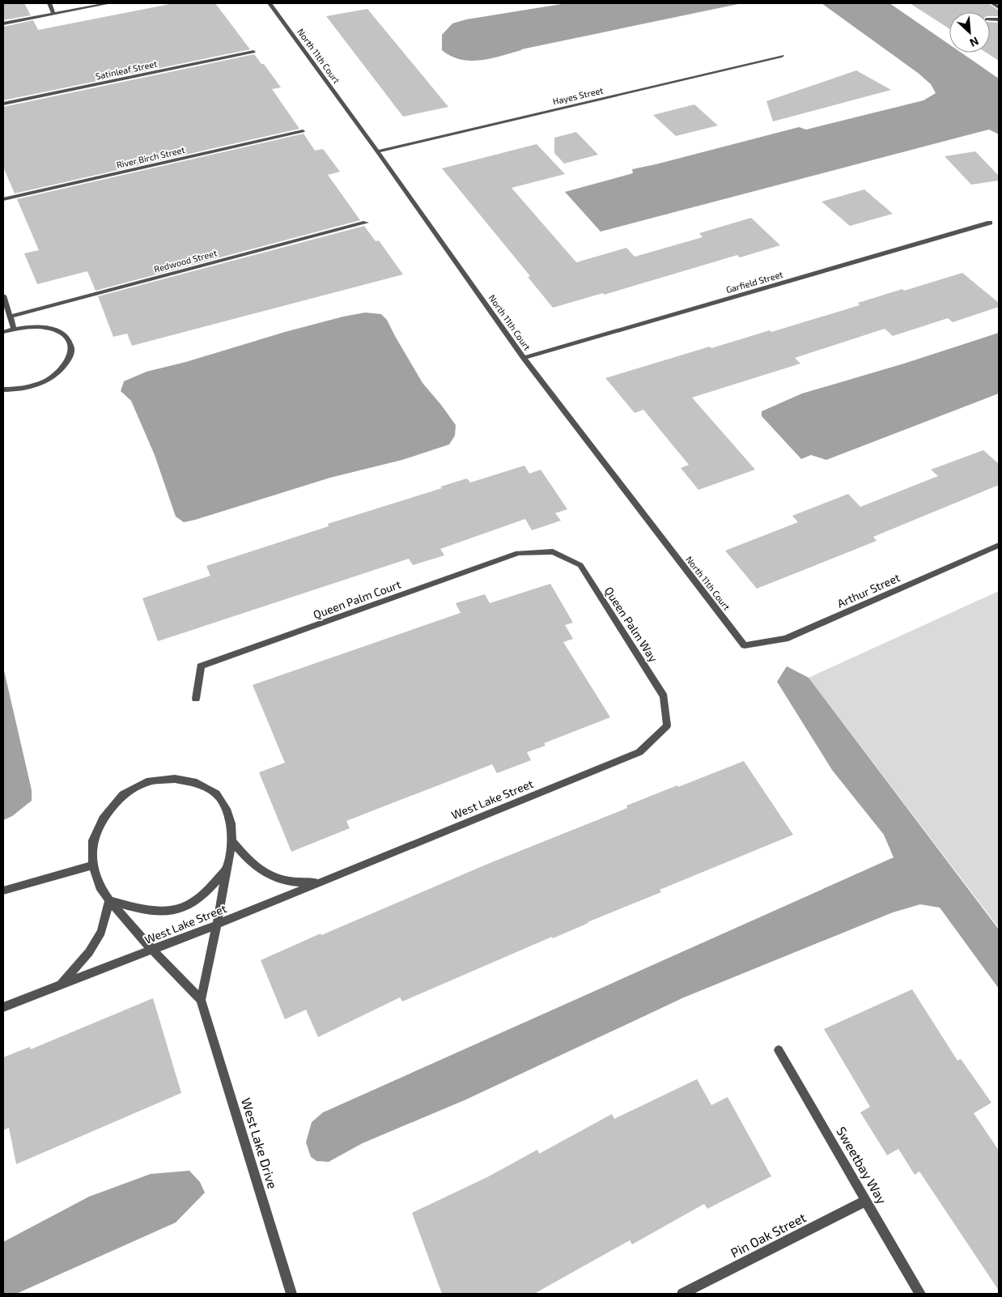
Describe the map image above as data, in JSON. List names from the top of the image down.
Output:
{
  "streets": {
    "street": [
      "North 11th Court",
      "Satinleaf Street",
      "Hayes Street",
      "River Birch Street",
      "Redwood Street",
      "Garfield Street",
      "Arthur Street",
      "Queen Palm Court",
      "Queen Palm Way",
      "West Lake Street",
      "West Lake Drive",
      "Sweetbay Way",
      "Pin Oak Street"
    ]
  },
  "crossings": [
    ["North 11th Court", "Hayes Street"],
    ["North 11th Court", "Garfield Street"],
    ["North 11th Court", "Arthur Street"],
    ["Queen Palm Court", "Queen Palm Way"],
    ["Queen Palm Way", "West Lake Street"],
    ["West Lake Street", "West Lake Drive"],
    ["Sweetbay Way", "Pin Oak Street"]
  ],
  "north": "bottom right"
}
